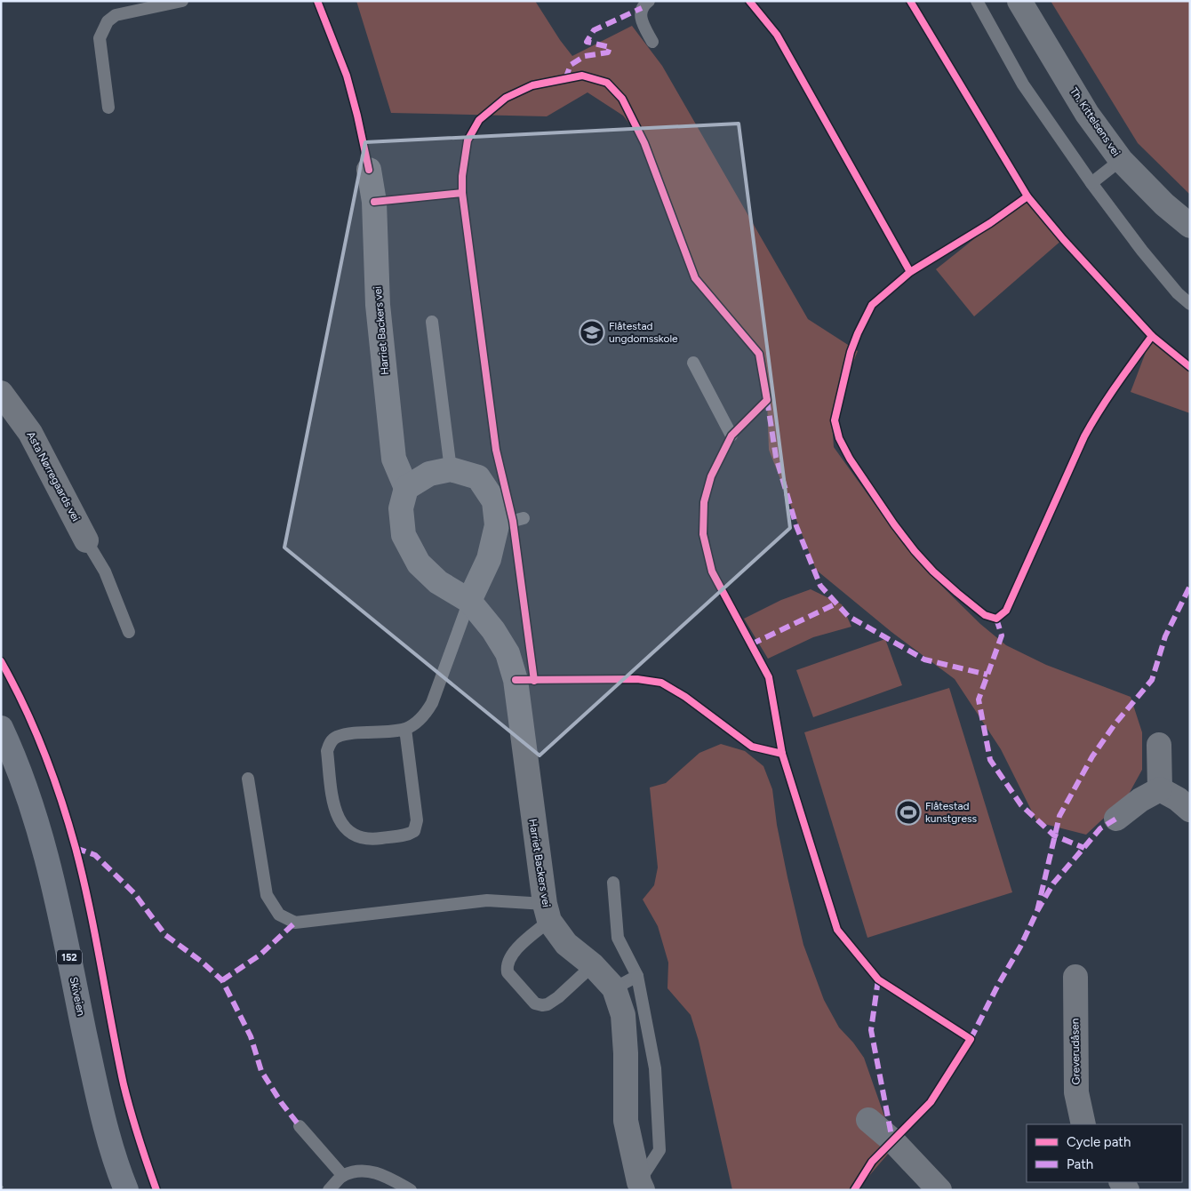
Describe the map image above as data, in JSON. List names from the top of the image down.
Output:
{
  "streets": {
    "main road": ["152", "Skiveien"],
    "street": [
      "Th. Kittelsens vei",
      "Harriet Backers vei",
      "Asta Nørregaards vei",
      "Greverudåsen"
    ]
  },
  "places": {
    "school or university": ["Flåtestad ungdomsskole"],
    "sports": ["Flåtestad kunstgress"]
  },
  "legend": ["Cycle path", "Path"]
}
